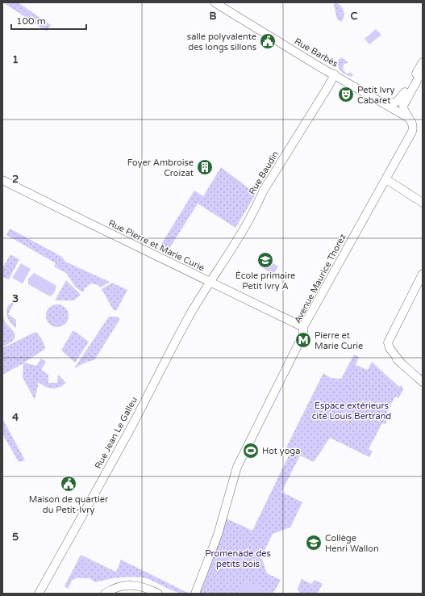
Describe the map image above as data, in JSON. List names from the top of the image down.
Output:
{
  "streets": {
    "main road": [
      "Rue Barbès",
      "Rue Baudin",
      "Rue Pierre et Marie Curie",
      "Avenue Maurice Thorez",
      "Rue Jean Le Galleu"
    ]
  },
  "crossings": [
    ["Rue Barbès", "Rue Baudin"],
    ["Rue Barbès", "Avenue Maurice Thorez"],
    ["Rue Baudin", "Rue Pierre et Marie Curie"],
    ["Rue Baudin", "Rue Jean Le Galleu"],
    ["Rue Pierre et Marie Curie", "Avenue Maurice Thorez"],
    ["Rue Pierre et Marie Curie", "Rue Jean Le Galleu"]
  ],
  "parks": ["Espace extérieurs cité Louis Bertrand", "Promenade des petits bois"],
  "places": {
    "public building": ["salle polyvalente des longs sillons", "Maison de quartier du Petit-Ivry"],
    "theatre": ["Petit Ivry Cabaret"],
    "building": ["Foyer Ambroise Croizat"],
    "school or university": ["École primaire Petit Ivry A", "Collège Henri Wallon"],
    "metro station": ["Pierre et Marie Curie"],
    "sports": ["Hot yoga"]
  },
  "scale_bar": "100 m",
  "grid": {
    "columns": ["B", "C"],
    "rows": [
      "1",
      "2",
      "3",
      "4",
      "5"
    ]
  }
}
